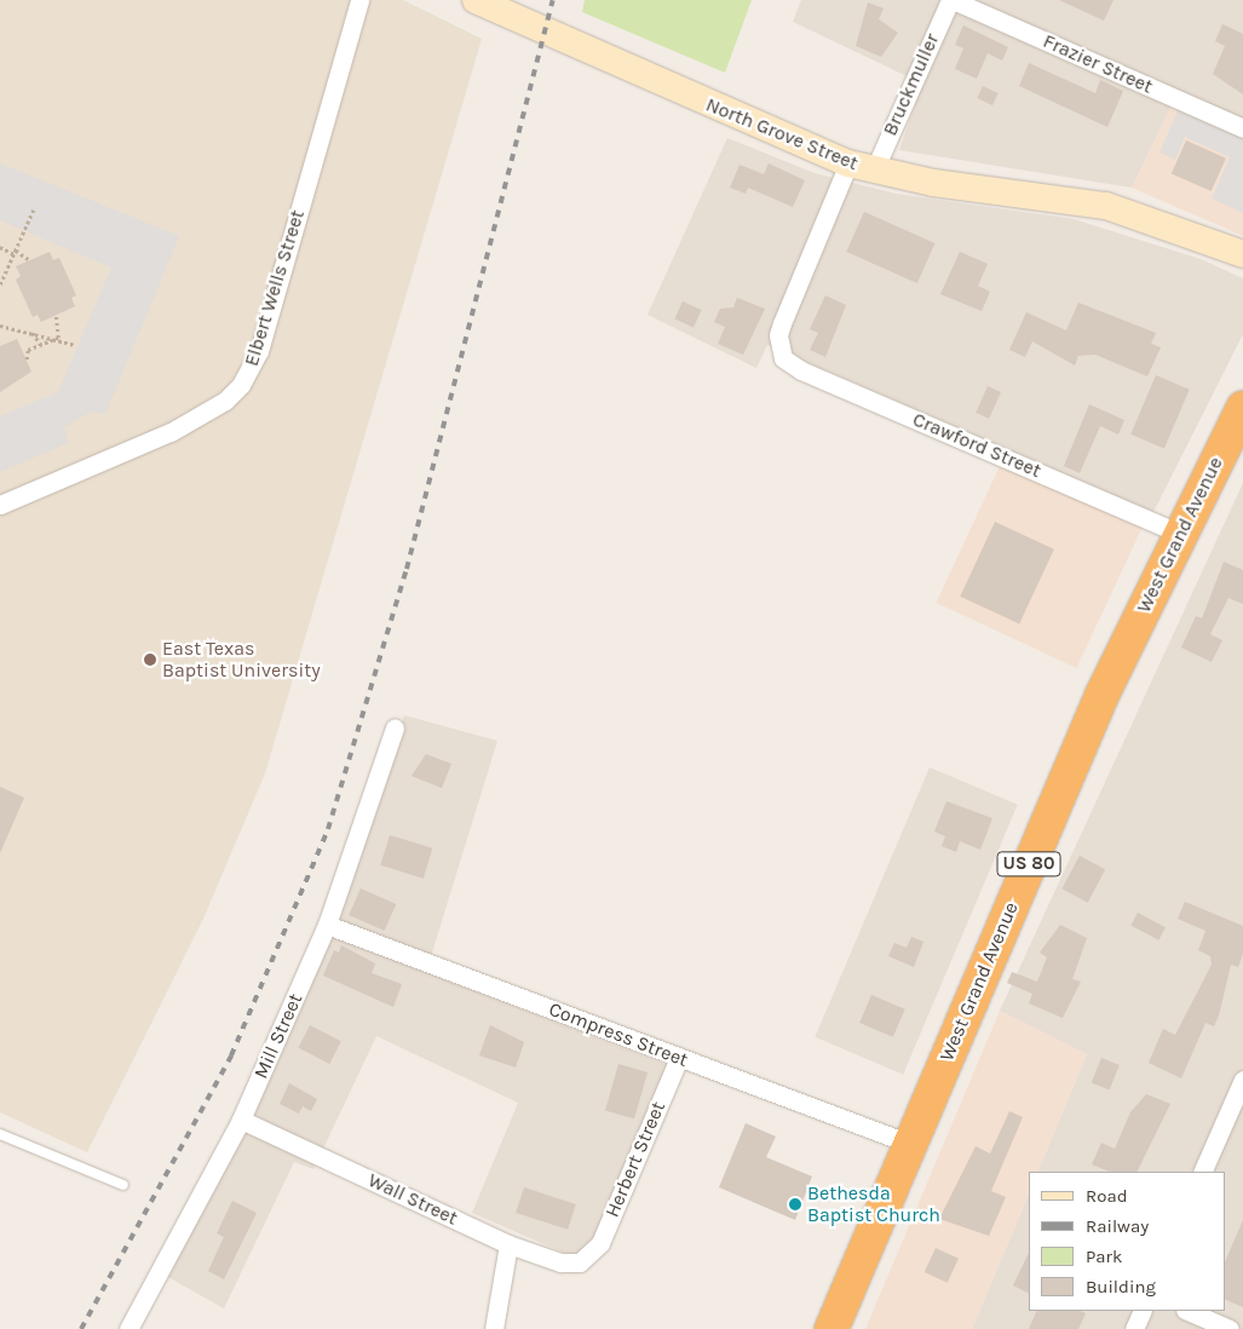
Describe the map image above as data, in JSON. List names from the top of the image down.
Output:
{
  "streets": {
    "highway": ["West Grand Avenue", "US 80"],
    "main road": ["North Grove Street"],
    "street": [
      "Frazier Street",
      "Bruckmuller",
      "Elbert Wells Street",
      "Crawford Street",
      "Compress Street",
      "Mill Street",
      "Herbert Street",
      "Wall Street"
    ]
  },
  "crossings": [
    ["Frazier Street", "Bruckmuller"],
    ["Bruckmuller", "North Grove Street"],
    ["Bruckmuller", "Crawford Street"],
    ["Crawford Street", "West Grand Avenue"],
    ["West Grand Avenue", "Compress Street"],
    ["Compress Street", "Mill Street"],
    ["Compress Street", "Herbert Street"],
    ["Mill Street", "Wall Street"],
    ["Herbert Street", "Wall Street"]
  ],
  "places": ["East Texas Baptist University", "Bethesda Baptist Church"],
  "legend": [
    "Road",
    "Railway",
    "Park",
    "Building"
  ]
}
